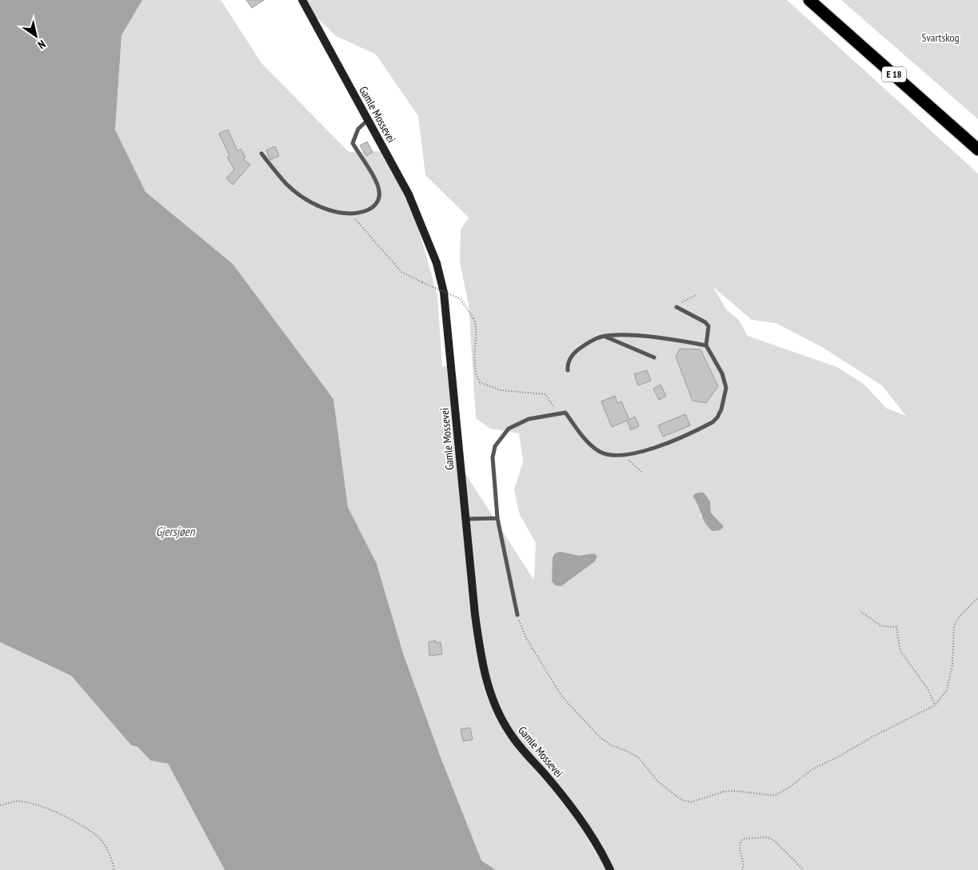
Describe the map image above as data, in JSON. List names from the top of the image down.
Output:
{
  "streets": {
    "highway": ["E 18"],
    "main road": ["Gamle Mossevei"]
  },
  "water": ["Gjersjøen"],
  "parks": ["Svartskog"],
  "north": "bottom right"
}
